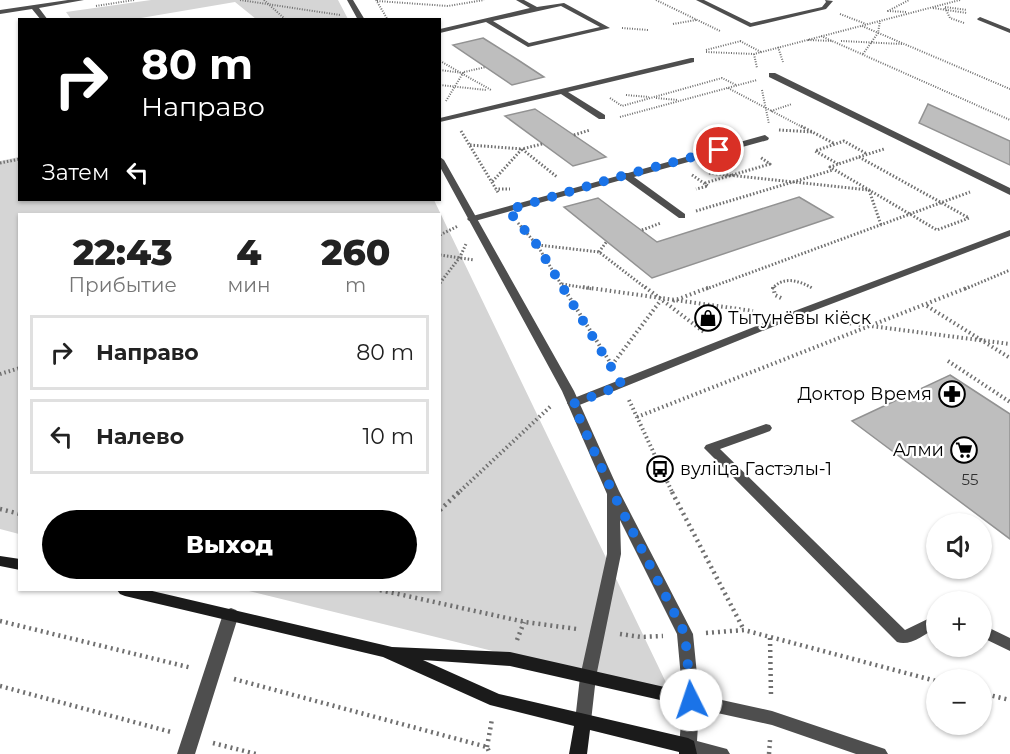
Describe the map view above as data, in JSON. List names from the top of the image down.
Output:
{
  "places": {
    "shop": ["Тытунёвы кіёск"],
    "pharmacy": ["Доктор Время"],
    "supermarket": ["Алми"],
    "bus stop": ["вуліца Гастэлы-1"]
  },
  "house_numbers": ["55"],
  "page": {
    "turn": ["80 m", "Направо"],
    "then": "Затем",
    "eta": [
      "22:43",
      "Прибытие",
      "4",
      "мин",
      "260",
      "m"
    ],
    "list": [
      {
        "name": "Направо",
        "value": "80 m"
      },
      {
        "name": "Налево",
        "value": "10 m"
      }
    ],
    "buttons": "Выход",
    "map_buttons": ["+", "−"]
  }
}
